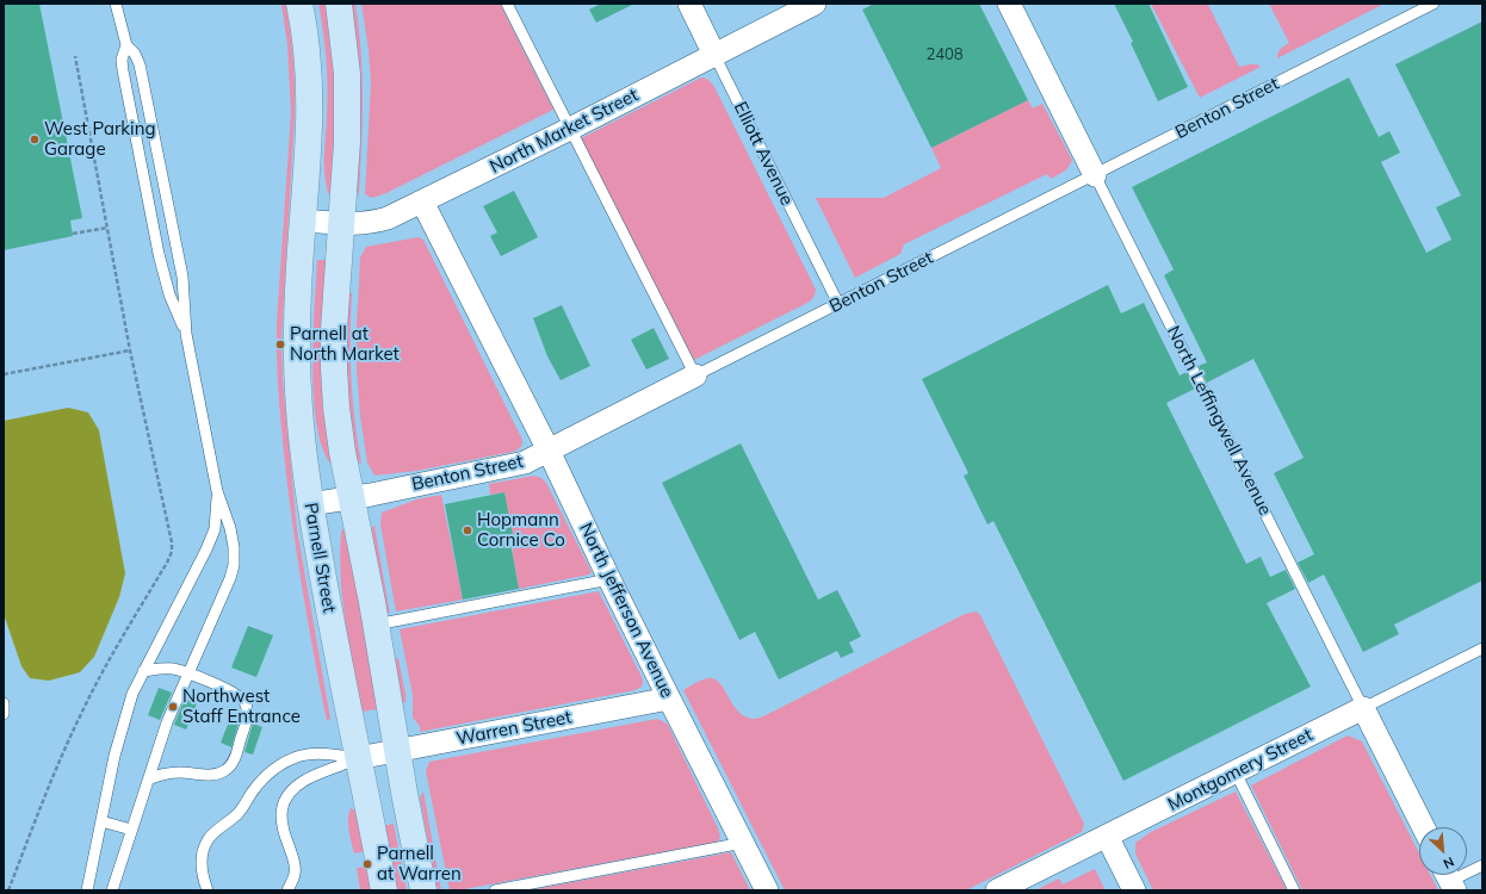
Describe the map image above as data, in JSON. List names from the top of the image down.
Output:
{
  "streets": {
    "main road": ["Parnell Street"],
    "street": [
      "Benton Street",
      "North Market Street",
      "Elliott Avenue",
      "North Leffingwell Avenue",
      "North Jefferson Avenue",
      "Warren Street",
      "Montgomery Street"
    ]
  },
  "crossings": [
    ["Benton Street", "Elliott Avenue"],
    ["Benton Street", "North Leffingwell Avenue"],
    ["Benton Street", "Parnell Street"],
    ["Benton Street", "North Jefferson Avenue"],
    ["North Market Street", "Elliott Avenue"],
    ["North Market Street", "Parnell Street"],
    ["North Market Street", "North Jefferson Avenue"],
    ["North Leffingwell Avenue", "Montgomery Street"],
    ["Parnell Street", "Warren Street"],
    ["North Jefferson Avenue", "Warren Street"]
  ],
  "places": [
    "West Parking Garage",
    "Parnell at North Market",
    "Hopmann Cornice Co",
    "Northwest Staff Entrance",
    "Parnell at Warren"
  ],
  "house_numbers": ["2408"],
  "north": "bottom right"
}
